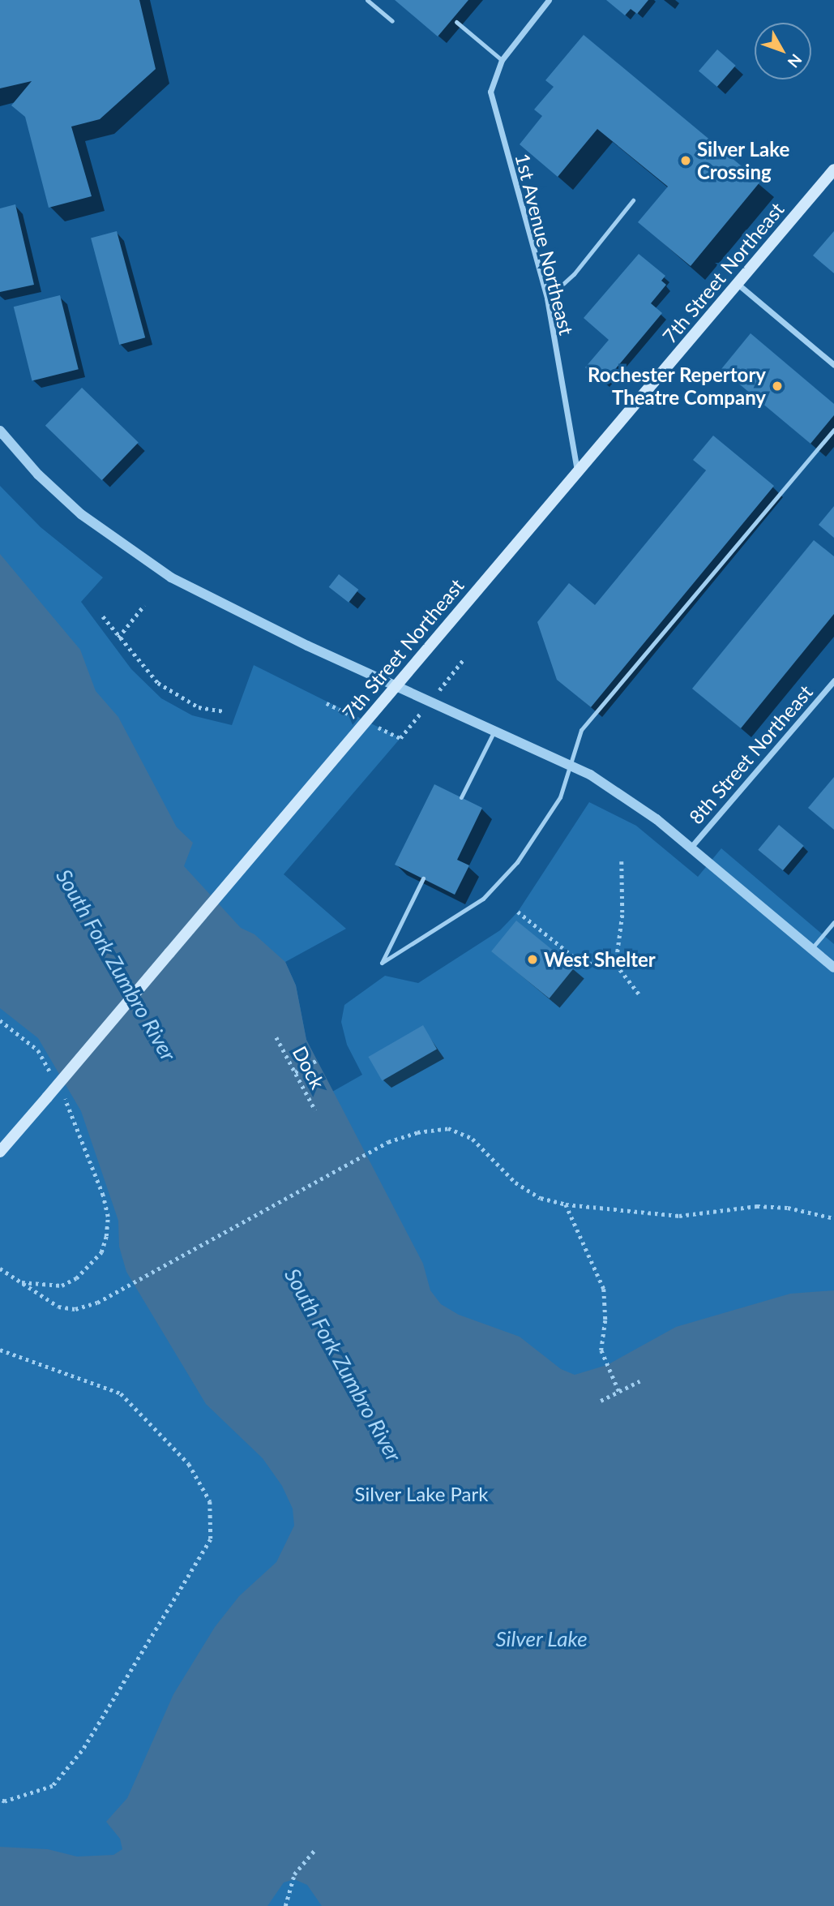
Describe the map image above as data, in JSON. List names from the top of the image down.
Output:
{
  "streets": {
    "main road": ["7th Street Northeast"],
    "street": ["1st Avenue Northeast", "8th Street Northeast"],
    "path": ["Dock"]
  },
  "crossings": [
    ["1st Avenue Northeast", "7th Street Northeast"]
  ],
  "water": ["South Fork Zumbro River", "Silver Lake"],
  "parks": ["Silver Lake Park"],
  "places": ["Silver Lake Crossing", "Rochester Repertory Theatre Company", "West Shelter"],
  "north": "bottom right"
}
